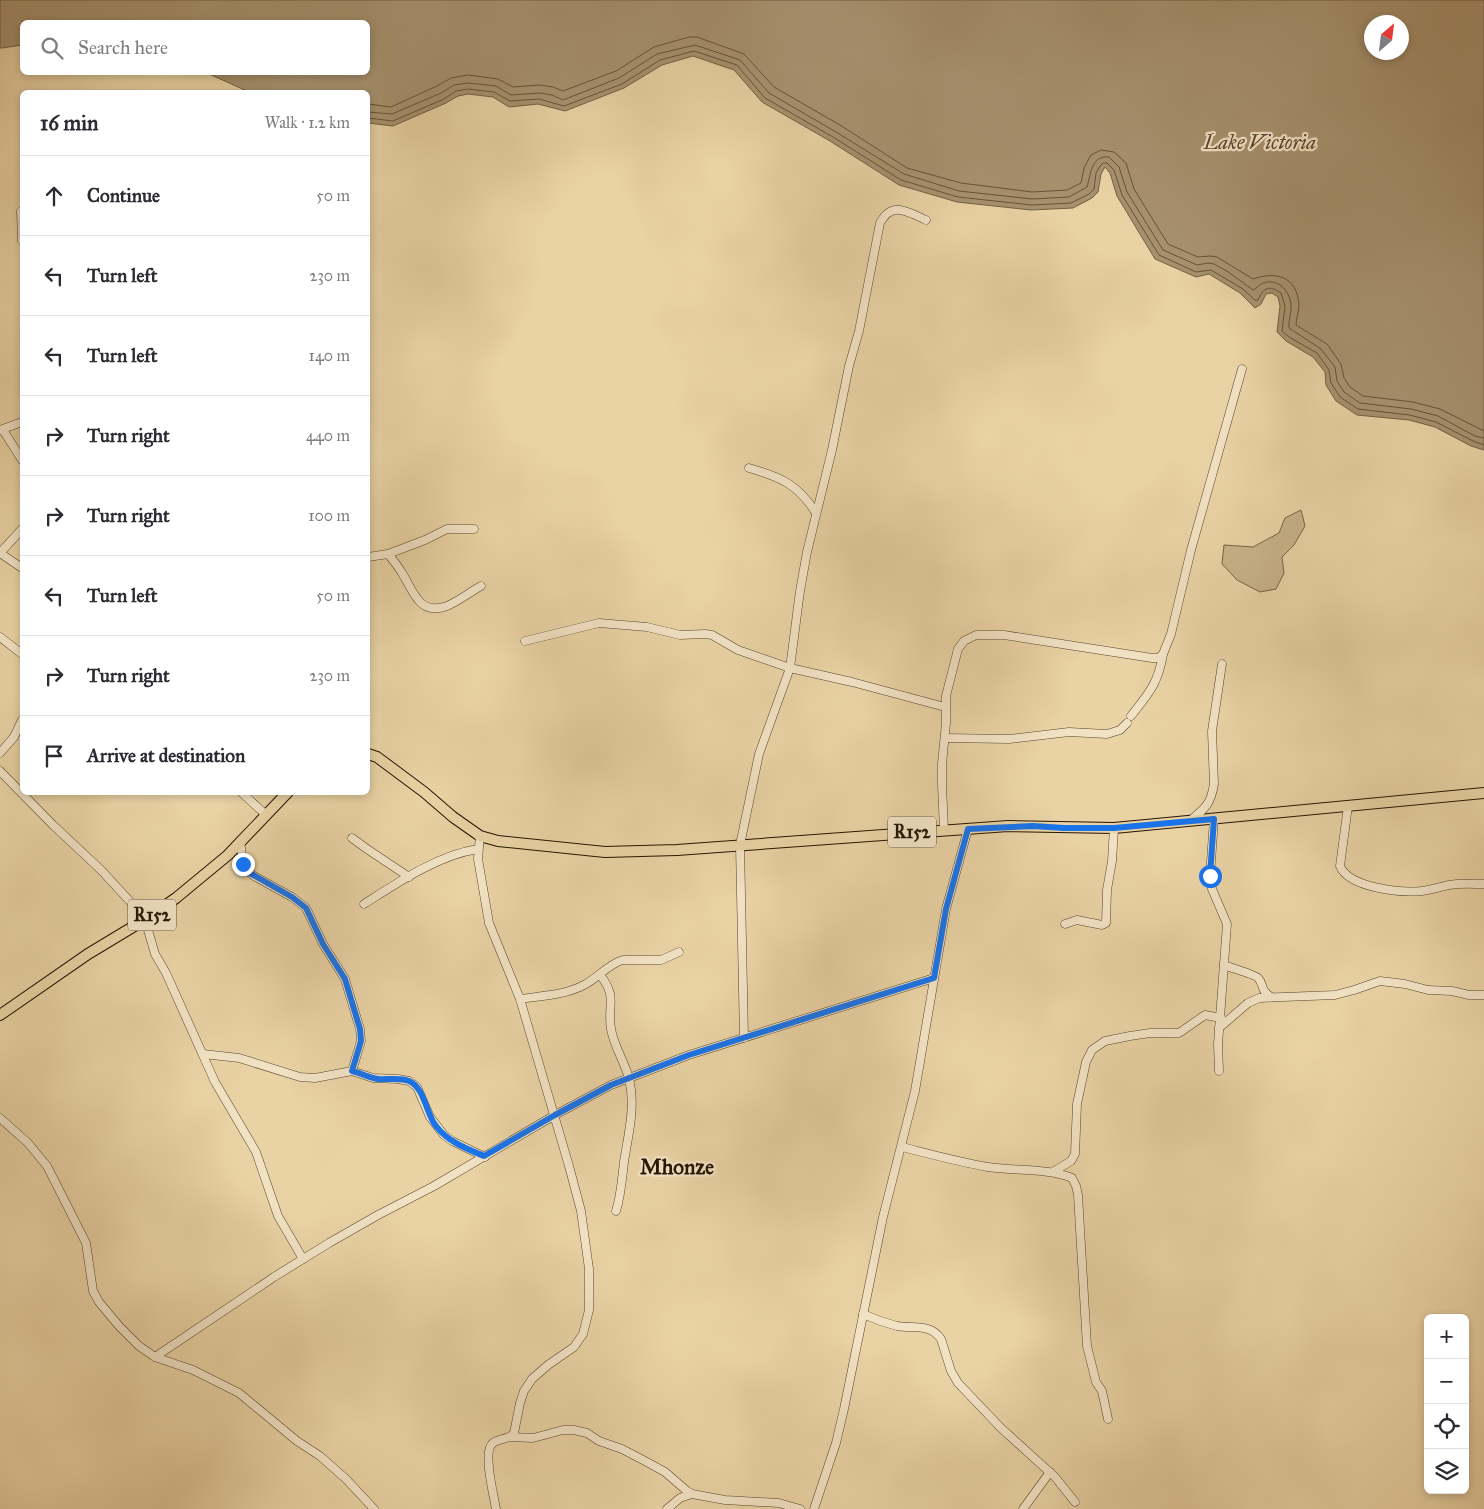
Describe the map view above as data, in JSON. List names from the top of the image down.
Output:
{
  "streets": {
    "main road": ["R152"]
  },
  "districts": ["Mhonze"],
  "water": ["Lake Victoria"],
  "north": "top right",
  "page": {
    "search": "Search here",
    "heading": ["16 min", "Walk · 1.2 km"],
    "list": [
      ["Continue", "50 m"],
      ["Turn left", "230 m"],
      ["Turn left", "140 m"],
      ["Turn right", "440 m"],
      ["Turn right", "100 m"],
      ["Turn left", "50 m"],
      ["Turn right", "230 m"],
      "Arrive at destination"
    ],
    "map_buttons": ["+", "−"]
  }
}
